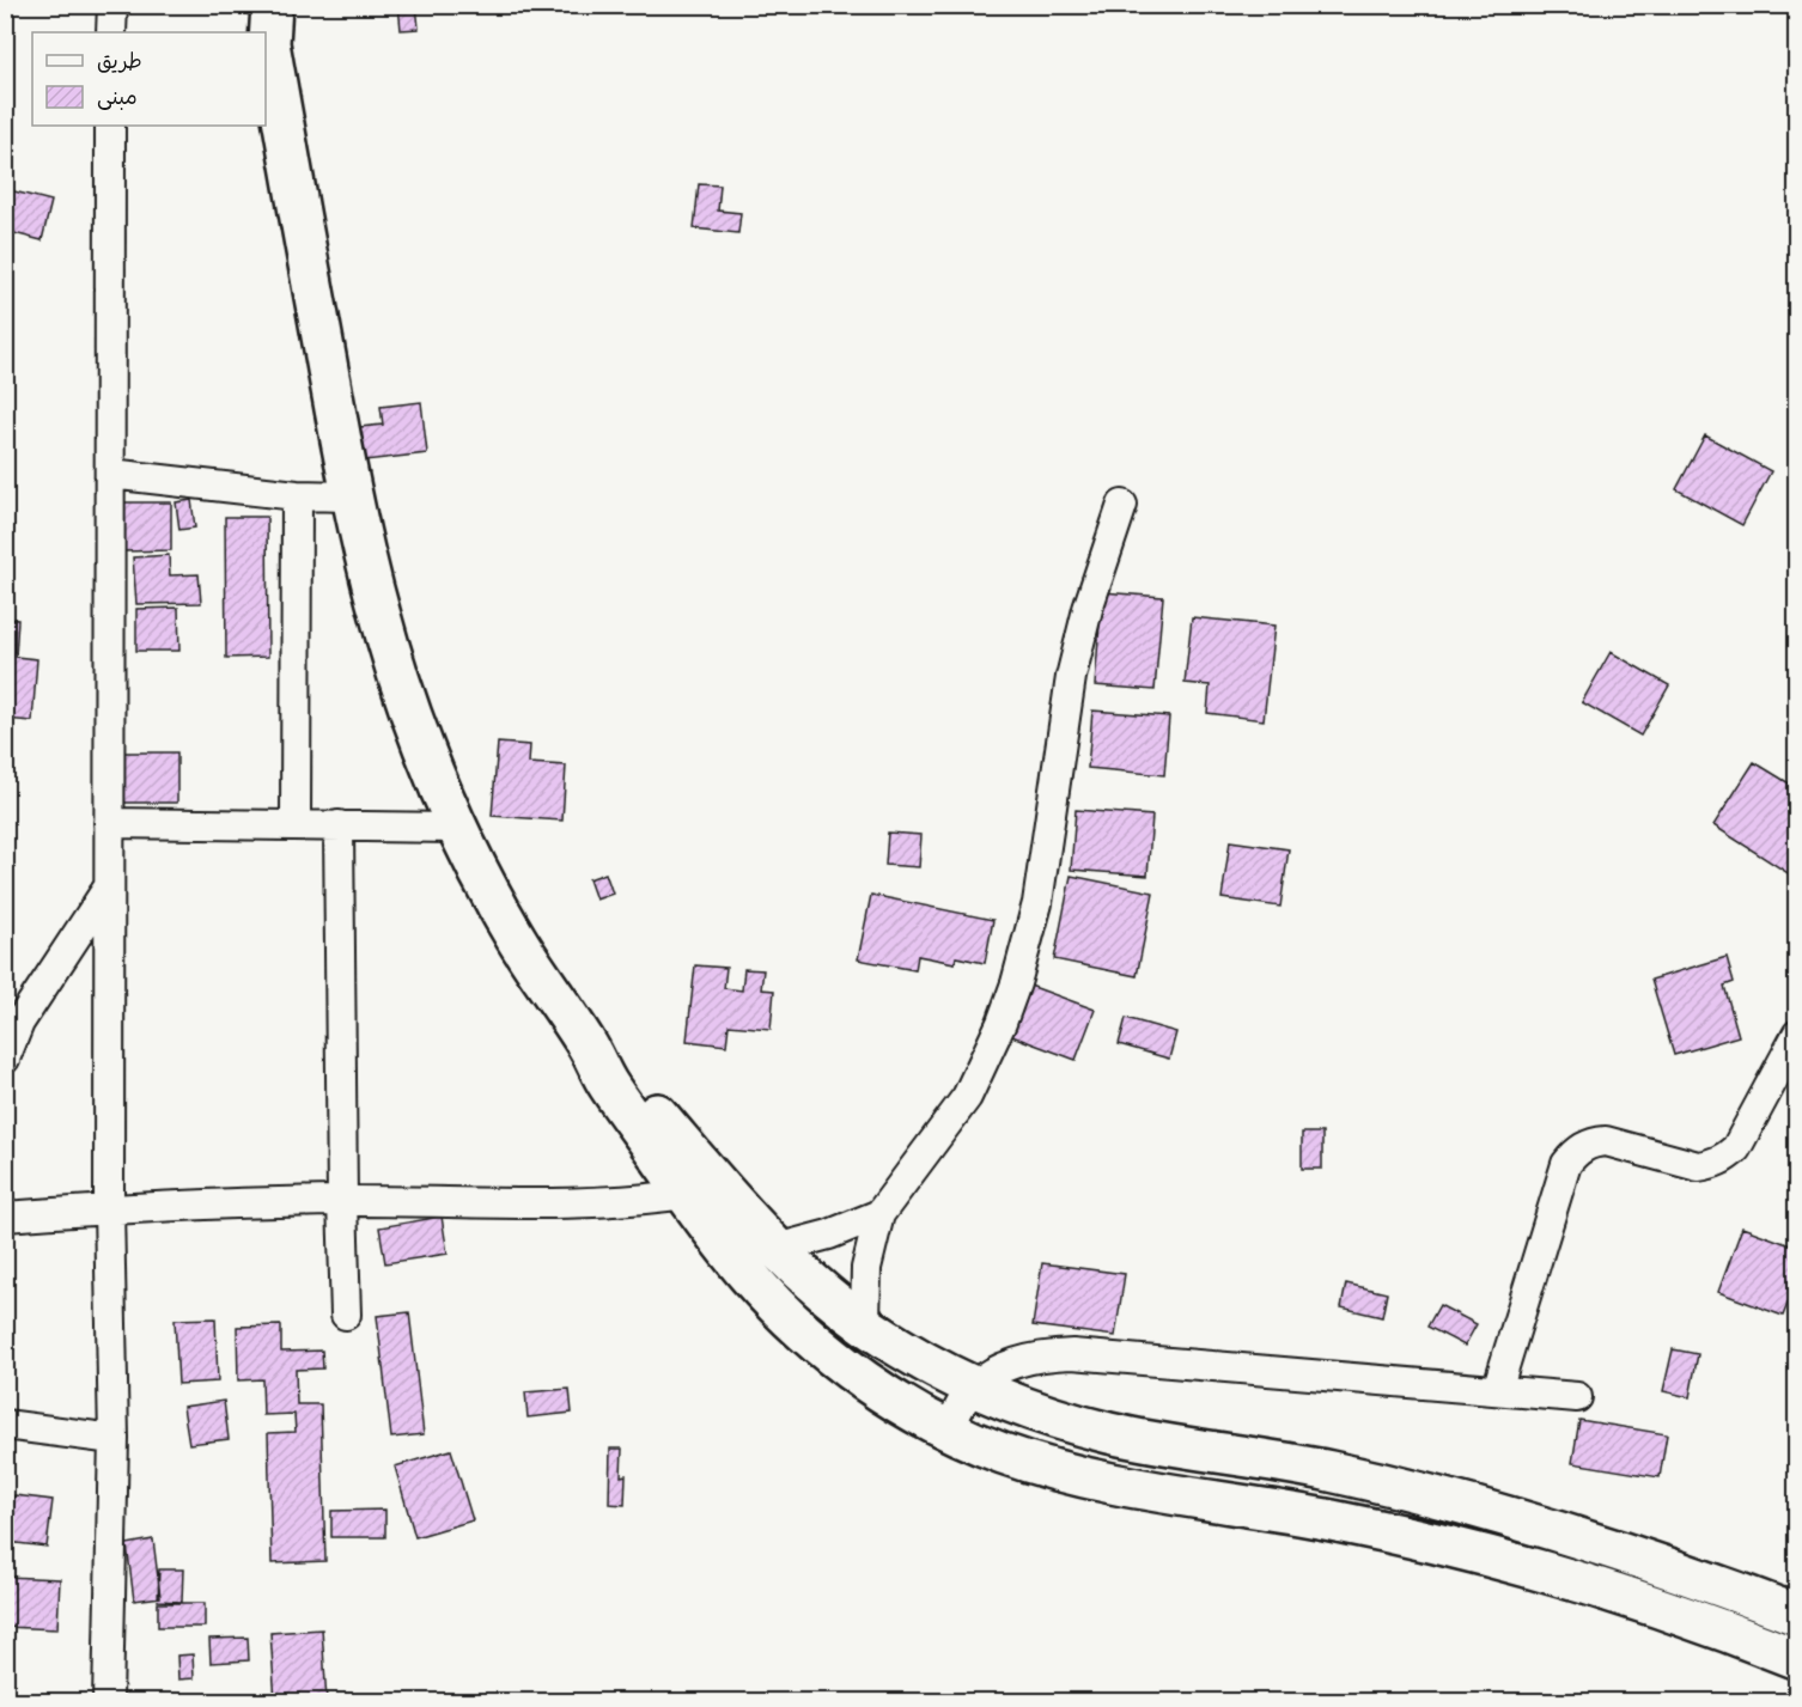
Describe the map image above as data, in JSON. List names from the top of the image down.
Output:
{
  "legend": ["طريق", "مبنى"]
}
